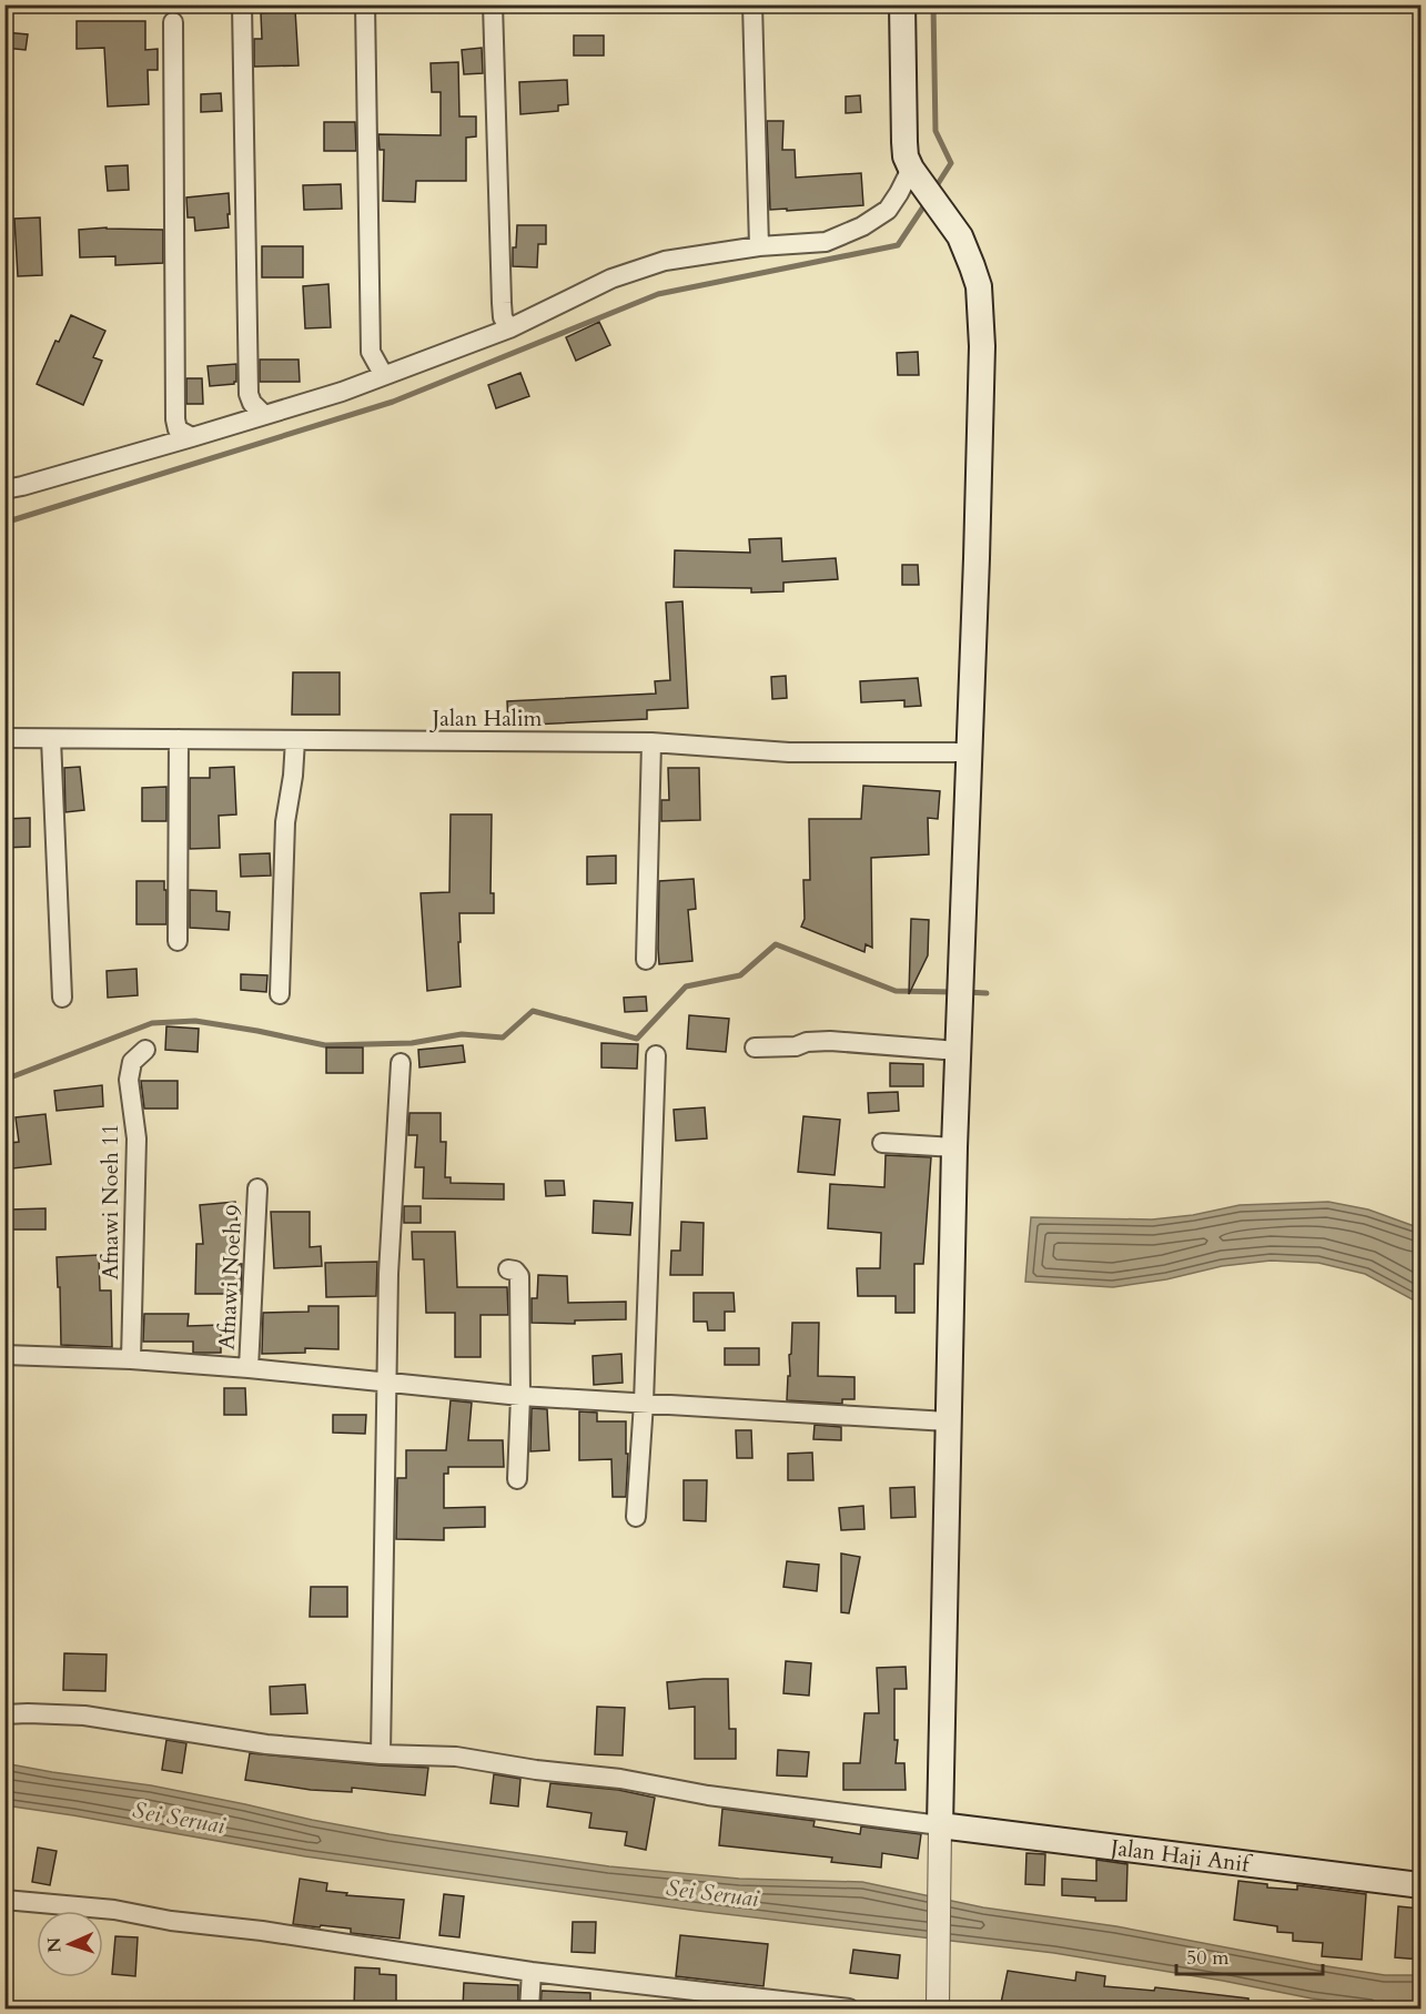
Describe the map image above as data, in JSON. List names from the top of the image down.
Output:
{
  "streets": {
    "main road": ["Jalan Haji Anif"],
    "street": ["Jalan Halim", "Afnawi Noeh 11", "Afnawi Noeh 9"]
  },
  "water": ["Sei Seruai"],
  "scale_bar": "50 m",
  "north": "left"
}
